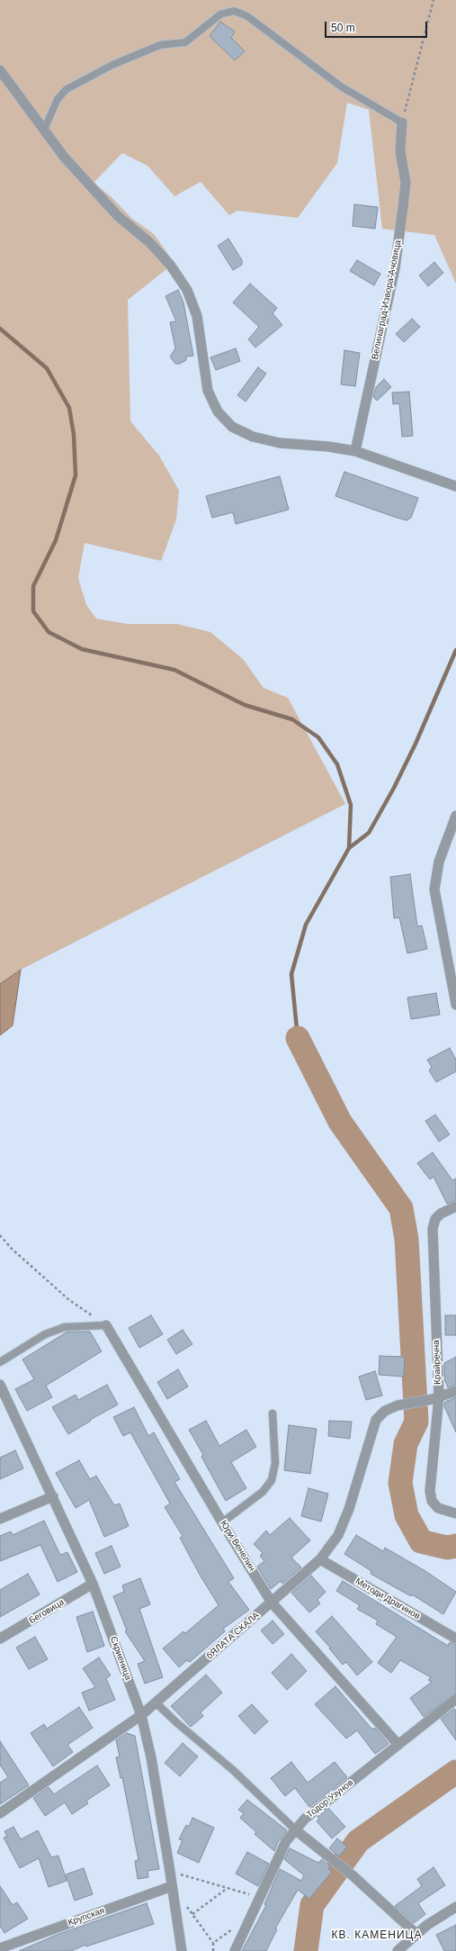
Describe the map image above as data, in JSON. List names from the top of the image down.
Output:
{
  "streets": {
    "street": [
      "Велинаград-Извора-Ачовица",
      "Крайречна",
      "Юри Венелин",
      "Методи Драгинов",
      "Беговица",
      "бЯЛАТА СКАЛА",
      "Скриеница",
      "Тодор Узунов",
      "Крупская"
    ]
  },
  "crossings": [
    ["Крайречна", "бЯЛАТА СКАЛА"],
    ["Юри Венелин", "бЯЛАТА СКАЛА"],
    ["Юри Венелин", "Тодор Узунов"],
    ["Методи Драгинов", "бЯЛАТА СКАЛА"],
    ["Беговица", "Скриеница"],
    ["бЯЛАТА СКАЛА", "Скриеница"],
    ["Скриеница", "Крупская"]
  ],
  "districts": ["КВ. КАМЕНИЦА"],
  "scale_bar": "50 m"
}
